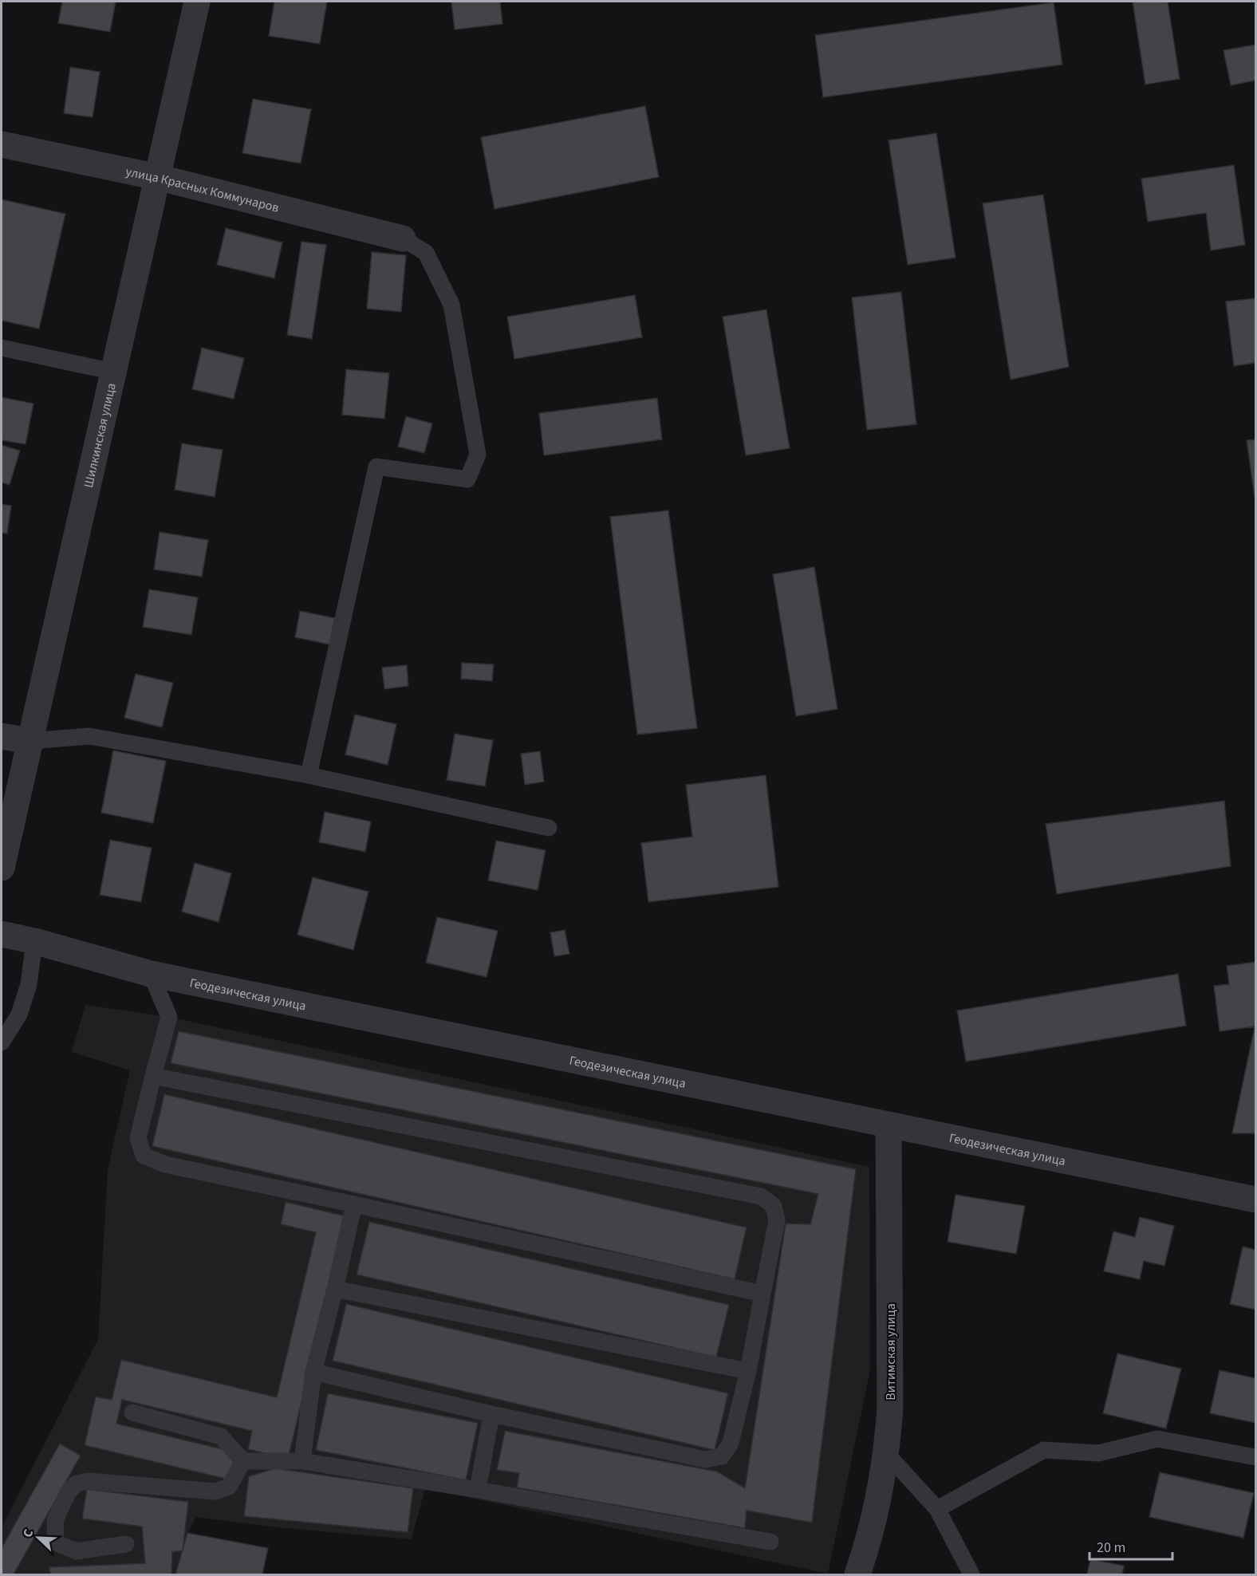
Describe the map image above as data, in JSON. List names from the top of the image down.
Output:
{
  "streets": {
    "street": [
      "улица Красных Коммунаров",
      "Шилкинская улица",
      "Геодезическая улица",
      "Витимская улица"
    ]
  },
  "crossings": [
    ["улица Красных Коммунаров", "Шилкинская улица"],
    ["Геодезическая улица", "Витимская улица"]
  ],
  "scale_bar": "20 m",
  "north": "top left"
}
